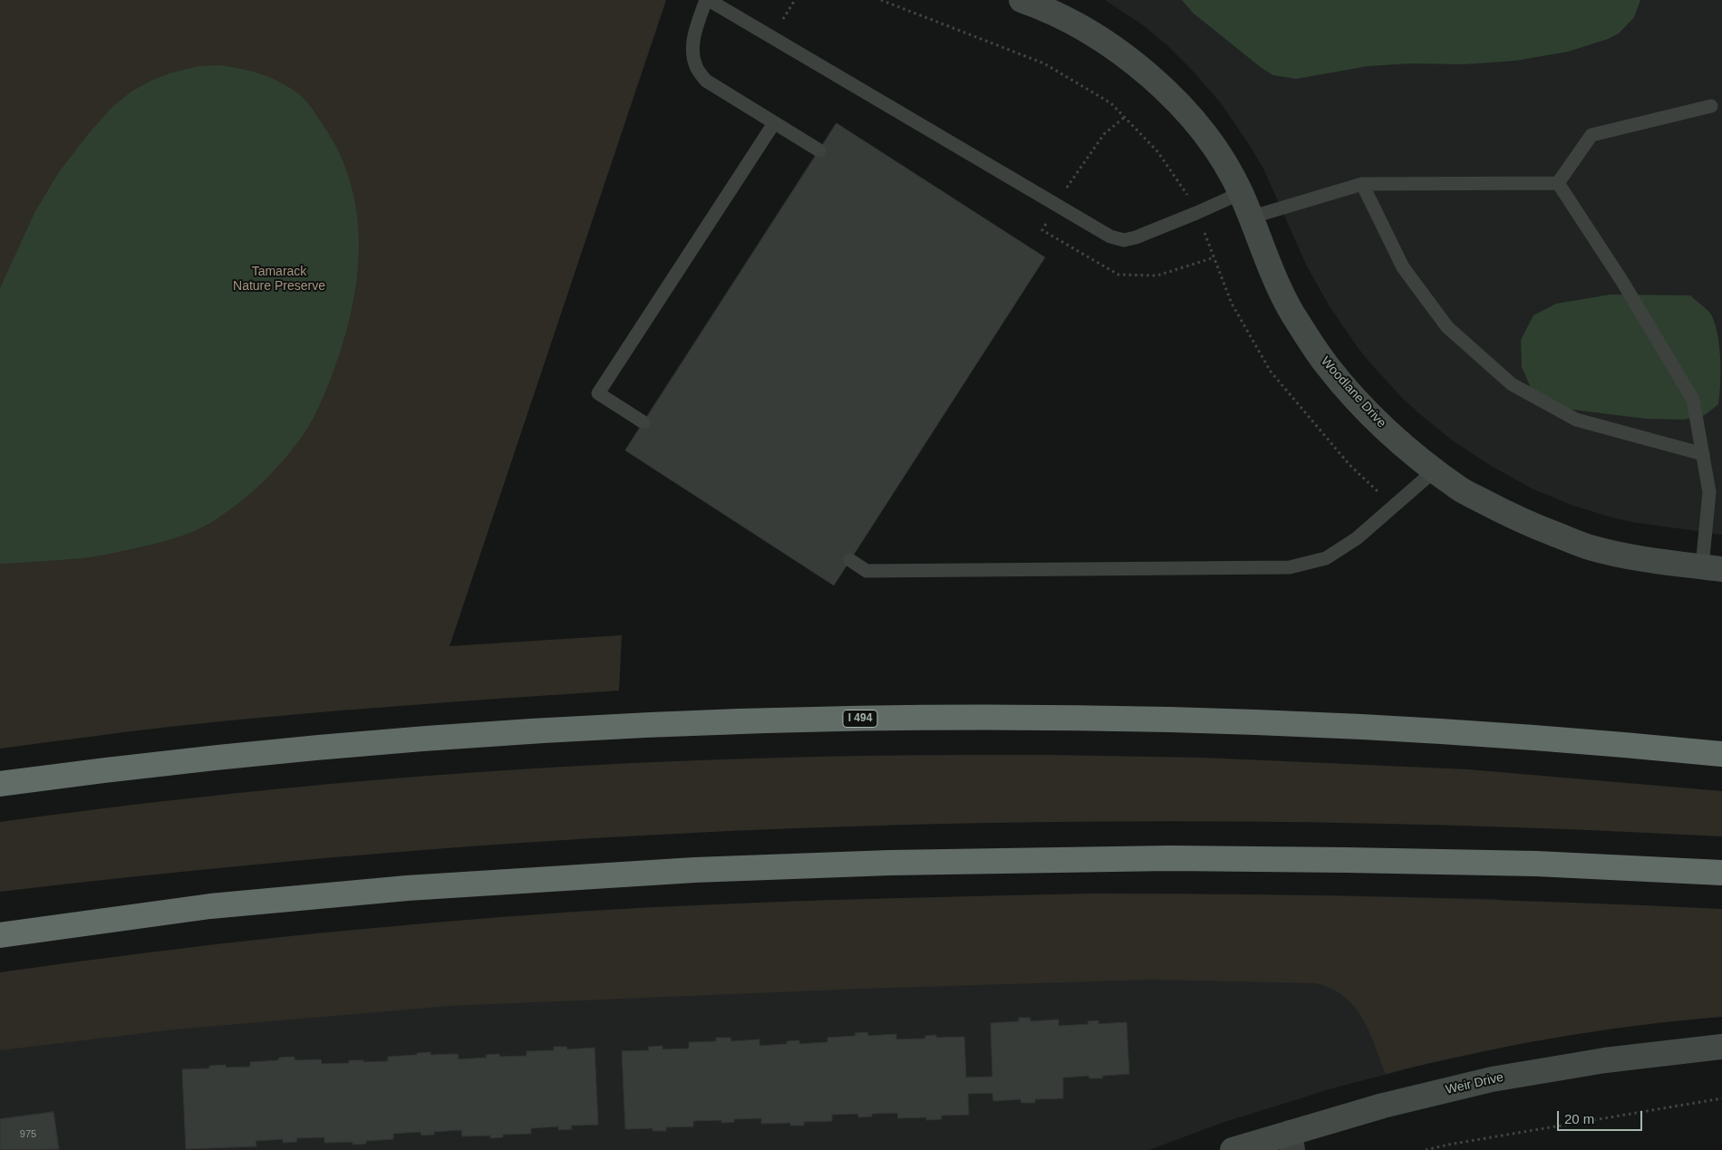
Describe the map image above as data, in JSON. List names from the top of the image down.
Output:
{
  "streets": {
    "highway": ["I 494"],
    "street": ["Woodlane Drive", "Weir Drive"]
  },
  "parks": ["Tamarack Nature Preserve"],
  "house_numbers": ["975"],
  "scale_bar": "20 m"
}
